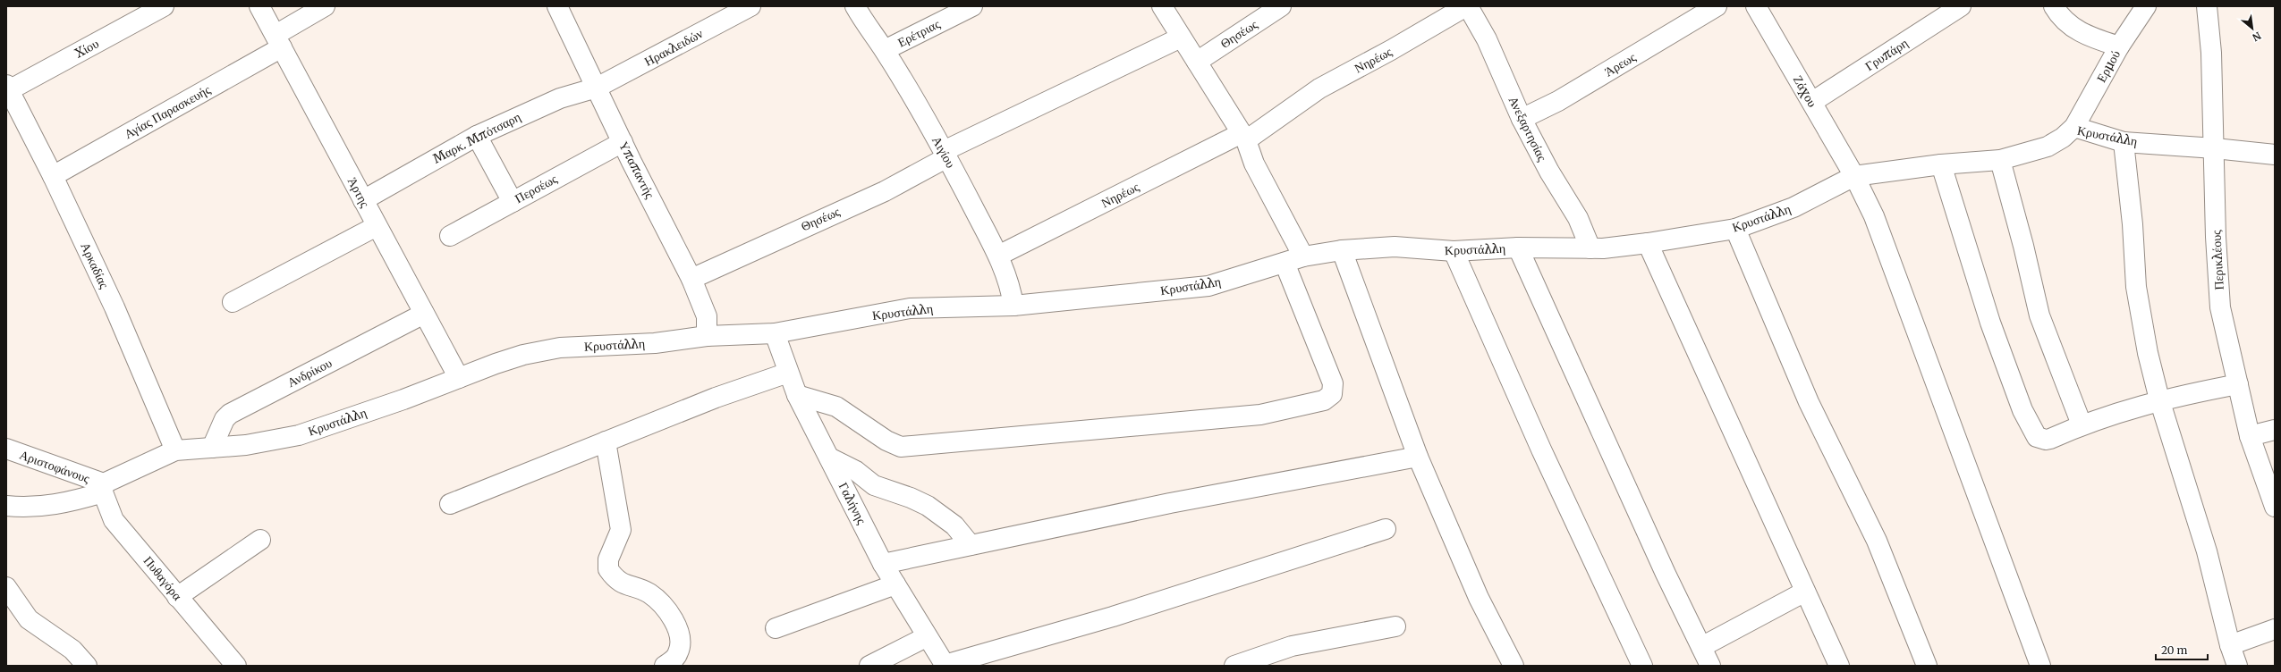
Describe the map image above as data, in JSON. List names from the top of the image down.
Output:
{
  "streets": {
    "street": [
      "Ερέτριας",
      "Θησέως",
      "Ηρακλειδών",
      "Χίου",
      "Γρυπάρη",
      "Νηρέως",
      "Άρεως",
      "Ερμού",
      "Ζάχου",
      "Αγίας Παρασκευής",
      "Ανεξαρτησίας",
      "Κρυστάλλη",
      "Μαρκ. Μπότσαρη",
      "Αιγίου",
      "Υπαπαντής",
      "Περσέως",
      "Άρτης",
      "Περικλέους",
      "Αρκαδίας",
      "Ανδρίκου",
      "Αριστοφάνους",
      "Γαλήνης",
      "Πυθαγόρα"
    ]
  },
  "crossings": [
    ["Ερέτριας", "Αιγίου"],
    ["Θησέως", "Αιγίου"],
    ["Θησέως", "Υπαπαντής"],
    ["Ηρακλειδών", "Μαρκ. Μπότσαρη"],
    ["Ηρακλειδών", "Υπαπαντής"],
    ["Χίου", "Αρκαδίας"],
    ["Γρυπάρη", "Ζάχου"],
    ["Νηρέως", "Ανεξαρτησίας"],
    ["Νηρέως", "Αιγίου"],
    ["Άρεως", "Ανεξαρτησίας"],
    ["Ερμού", "Κρυστάλλη"],
    ["Ζάχου", "Κρυστάλλη"],
    ["Αγίας Παρασκευής", "Άρτης"],
    ["Αγίας Παρασκευής", "Αρκαδίας"],
    ["Ανεξαρτησίας", "Κρυστάλλη"],
    ["Κρυστάλλη", "Αιγίου"],
    ["Κρυστάλλη", "Υπαπαντής"],
    ["Κρυστάλλη", "Άρτης"],
    ["Κρυστάλλη", "Περικλέους"],
    ["Κρυστάλλη", "Αρκαδίας"],
    ["Κρυστάλλη", "Ανδρίκου"],
    ["Κρυστάλλη", "Αριστοφάνους"],
    ["Κρυστάλλη", "Γαλήνης"],
    ["Κρυστάλλη", "Πυθαγόρα"],
    ["Μαρκ. Μπότσαρη", "Υπαπαντής"],
    ["Μαρκ. Μπότσαρη", "Άρτης"],
    ["Υπαπαντής", "Περσέως"],
    ["Άρτης", "Ανδρίκου"],
    ["Αριστοφάνους", "Πυθαγόρα"]
  ],
  "scale_bar": "20 m",
  "north": "bottom right"
}
